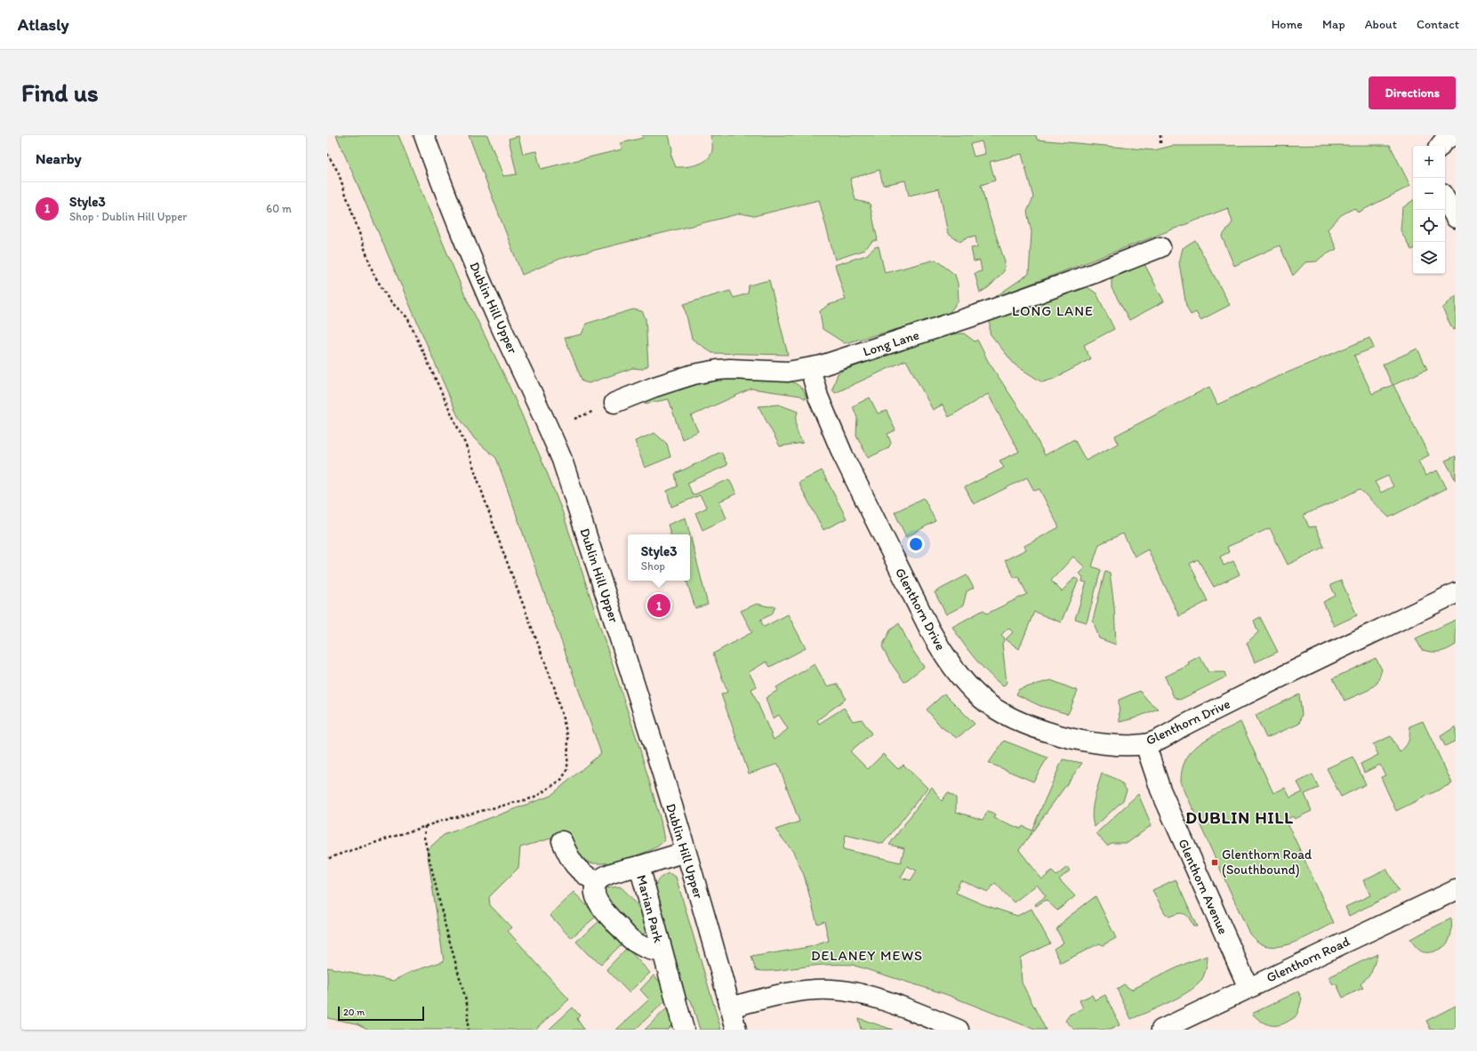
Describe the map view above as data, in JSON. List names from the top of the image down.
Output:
{
  "streets": {
    "street": [
      "Dublin Hill Upper",
      "Long Lane",
      "Glenthorn Drive",
      "Glenthorn Avenue",
      "Marian Park",
      "Glenthorn Road"
    ]
  },
  "crossings": [
    ["Dublin Hill Upper", "Marian Park"],
    ["Long Lane", "Glenthorn Drive"],
    ["Glenthorn Drive", "Glenthorn Avenue"],
    ["Glenthorn Avenue", "Glenthorn Road"]
  ],
  "districts": ["LONG LANE", "DUBLIN HILL", "DELANEY MEWS"],
  "places": {
    "transit": ["Glenthorn Road (Southbound)"]
  },
  "scale_bar": "20 m",
  "page": {
    "header": "Atlasly",
    "nav": [
      "Home",
      "Map",
      "About",
      "Contact"
    ],
    "buttons": "Directions",
    "title": "Find us",
    "heading": "Nearby",
    "map_buttons": ["+", "−"],
    "list": [
      {
        "mark": "1",
        "name": "Style3",
        "note": "Shop · Dublin Hill Upper",
        "value": "60 m"
      }
    ],
    "popup": ["Style3", "Shop"],
    "pins": "1",
    "scale": "20 m"
  }
}
